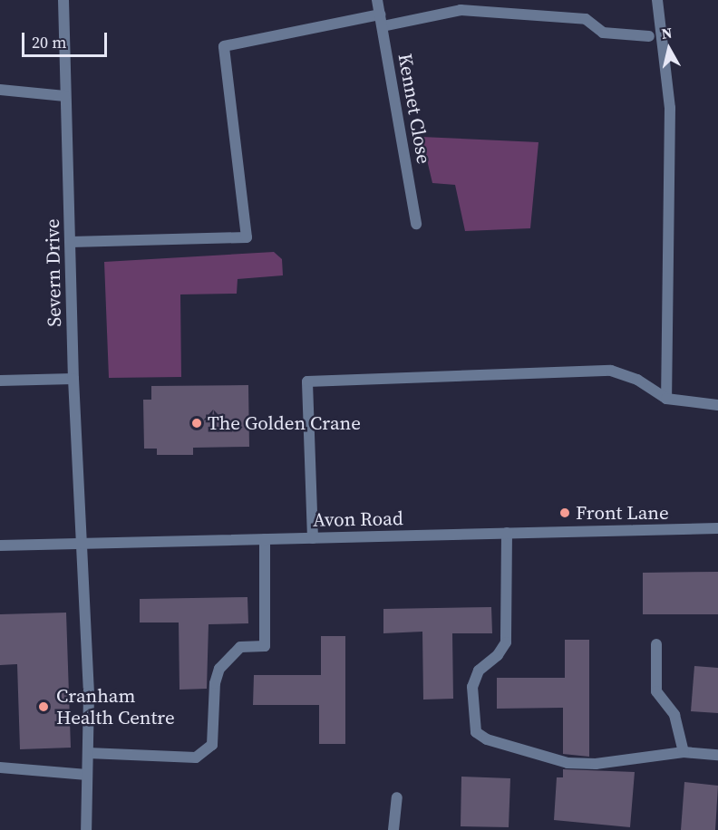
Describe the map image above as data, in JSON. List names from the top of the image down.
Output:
{
  "streets": {
    "street": ["Kennet Close", "Severn Drive", "Avon Road"]
  },
  "crossings": [
    ["Severn Drive", "Avon Road"]
  ],
  "places": ["The Golden Crane", "Front Lane", "Cranham Health Centre"],
  "scale_bar": "20 m",
  "north": "top"
}
